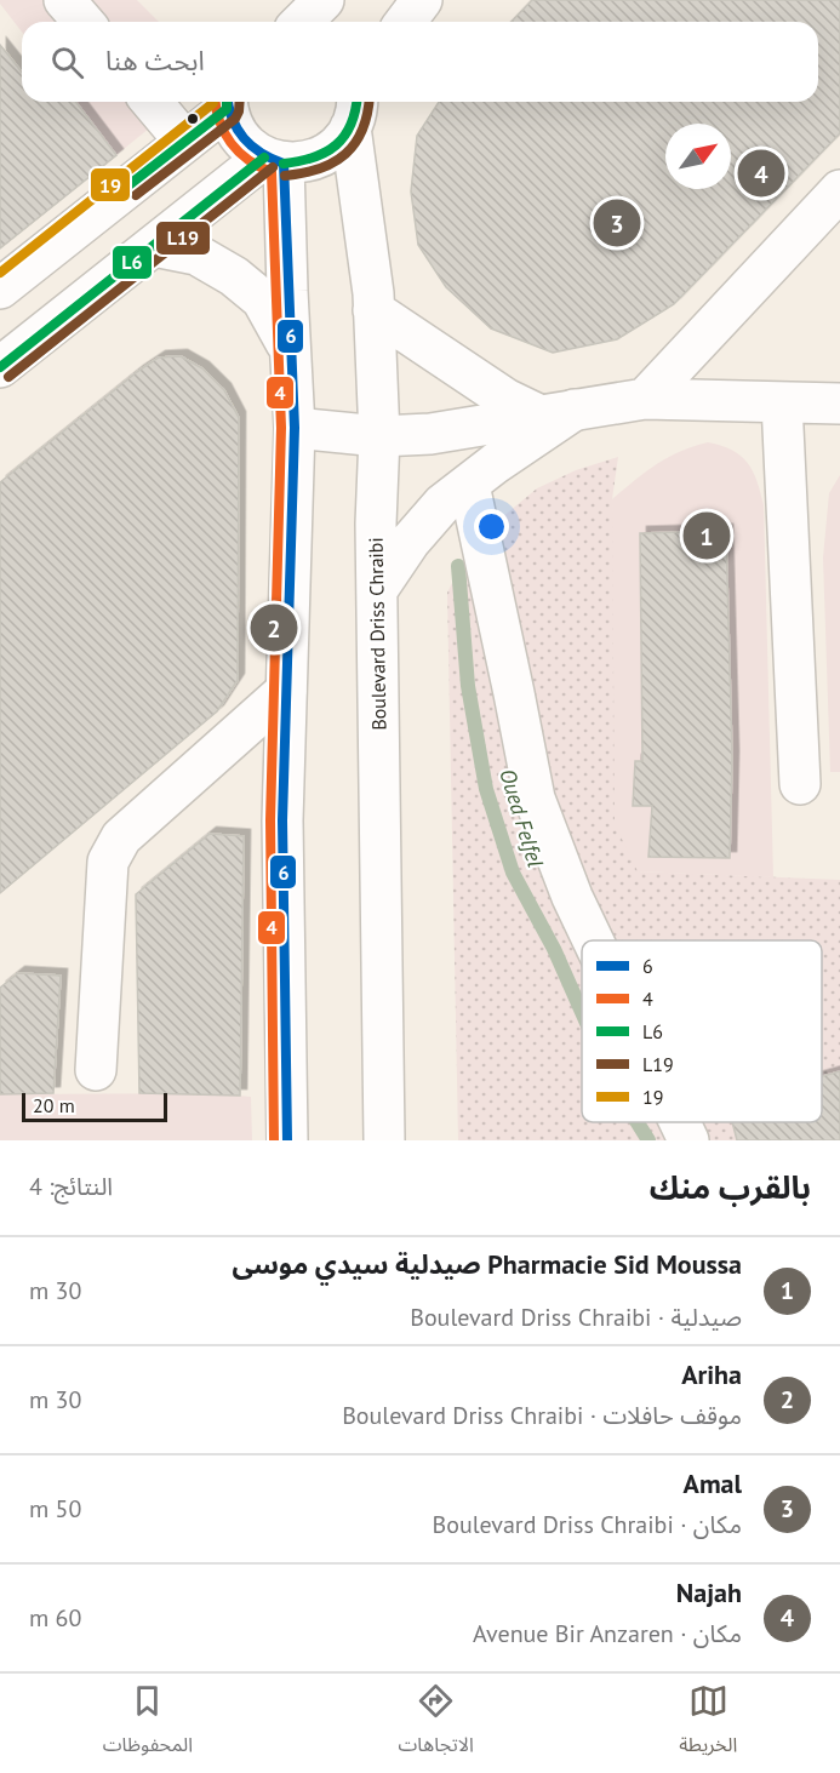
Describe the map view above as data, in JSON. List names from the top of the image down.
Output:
{
  "streets": {
    "main road": ["Boulevard Driss Chraibi"]
  },
  "water": ["Oued Felfel"],
  "lines": [
    "transit line 6",
    "transit line 4",
    "transit line L6",
    "transit line L19",
    "transit line 19"
  ],
  "legend": [
    "6",
    "4",
    "L6",
    "L19",
    "19"
  ],
  "scale_bar": "20 m",
  "north": "top right",
  "page": {
    "search": "ابحث هنا",
    "pins": [
      "4",
      "3",
      "1",
      "2"
    ],
    "scale": "20 m",
    "heading": ["بالقرب منك", "النتائج: 4"],
    "list": [
      {
        "mark": "1",
        "name": "Pharmacie Sid Moussa صيدلية سيدي موسى",
        "note": "صيدلية · Boulevard Driss Chraibi",
        "value": "30 m"
      },
      {
        "mark": "2",
        "name": "Ariha",
        "note": "موقف حافلات · Boulevard Driss Chraibi",
        "value": "30 m"
      },
      {
        "mark": "3",
        "name": "Amal",
        "note": "مكان · Boulevard Driss Chraibi",
        "value": "50 m"
      },
      {
        "mark": "4",
        "name": "Najah",
        "note": "مكان · Avenue Bir Anzaren",
        "value": "60 m"
      }
    ],
    "nav": ["الخريطة", "الاتجاهات", "المحفوظات"]
  }
}
